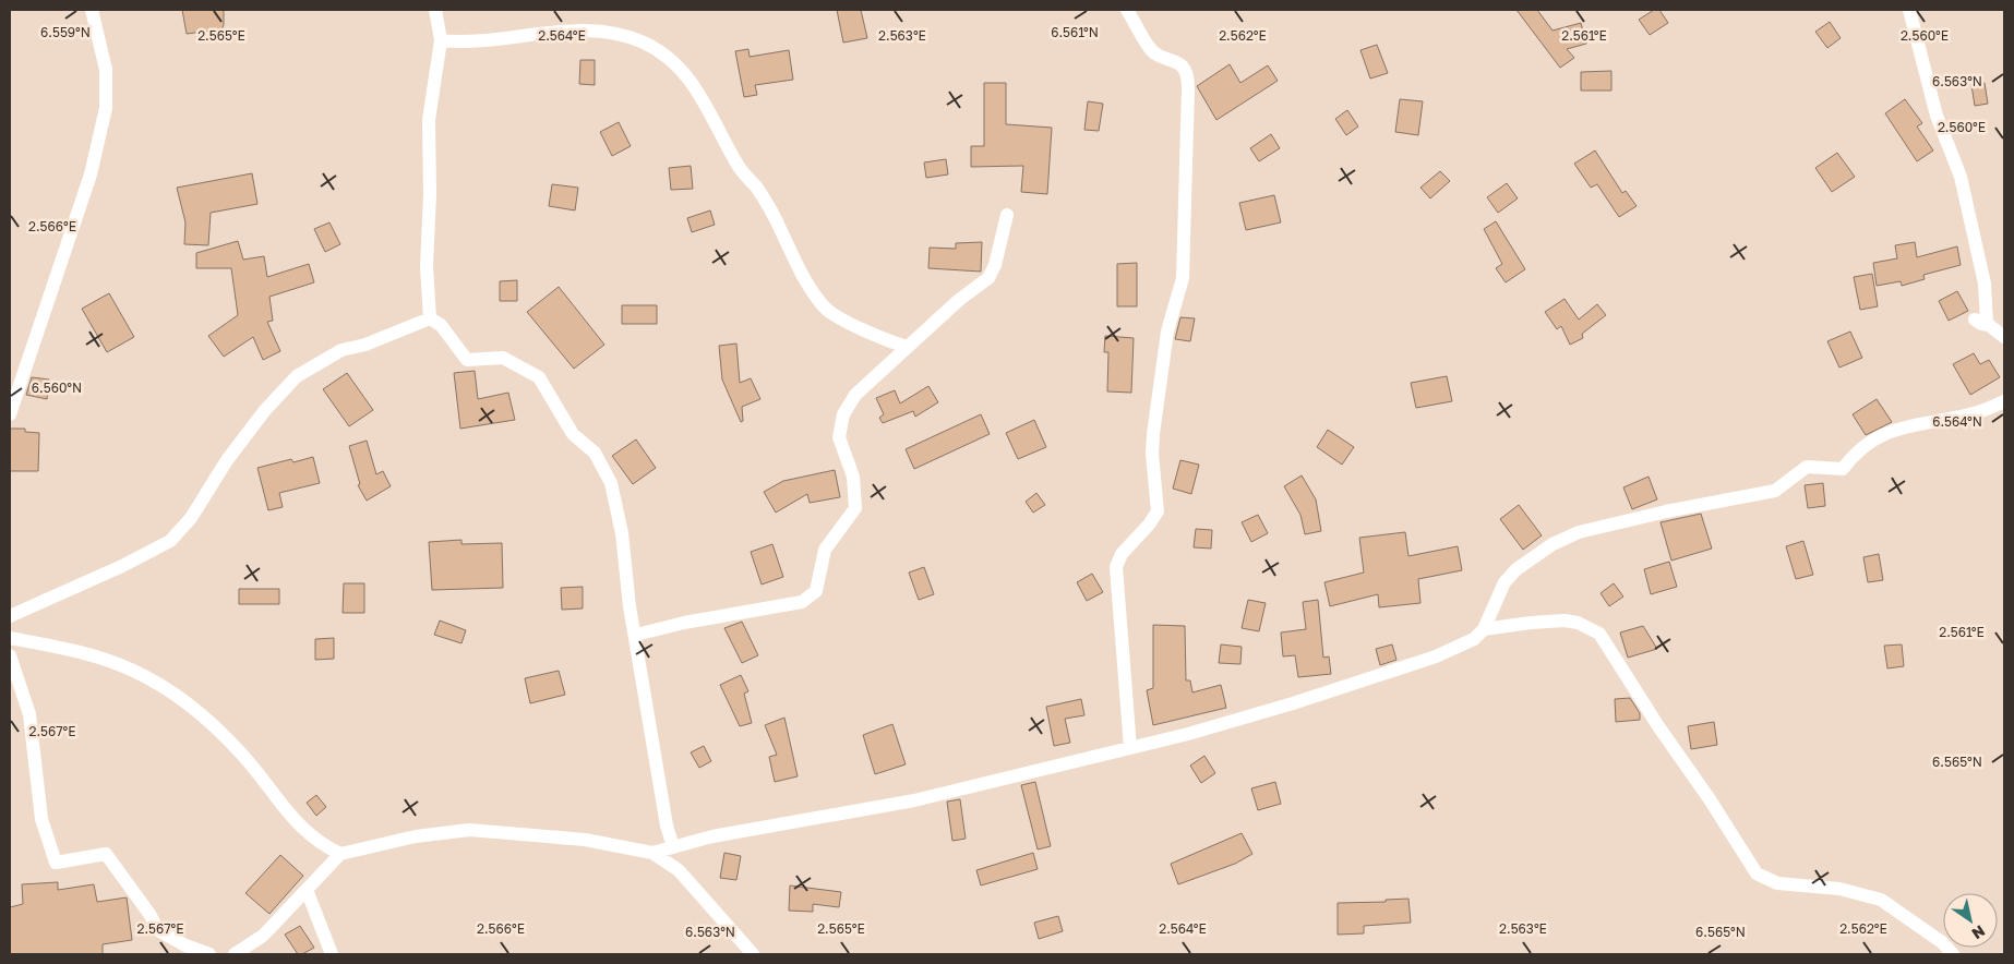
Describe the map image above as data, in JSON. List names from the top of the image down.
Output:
{
  "north": "bottom right",
  "coordinates": [
    "6.559°N",
    "6.561°N",
    "2.563°E",
    "2.562°E",
    "2.561°E",
    "2.560°E",
    "2.565°E",
    "2.564°E",
    "6.563°N",
    "2.566°E",
    "6.560°N",
    "6.564°N",
    "2.567°E",
    "6.565°N"
  ]
}
